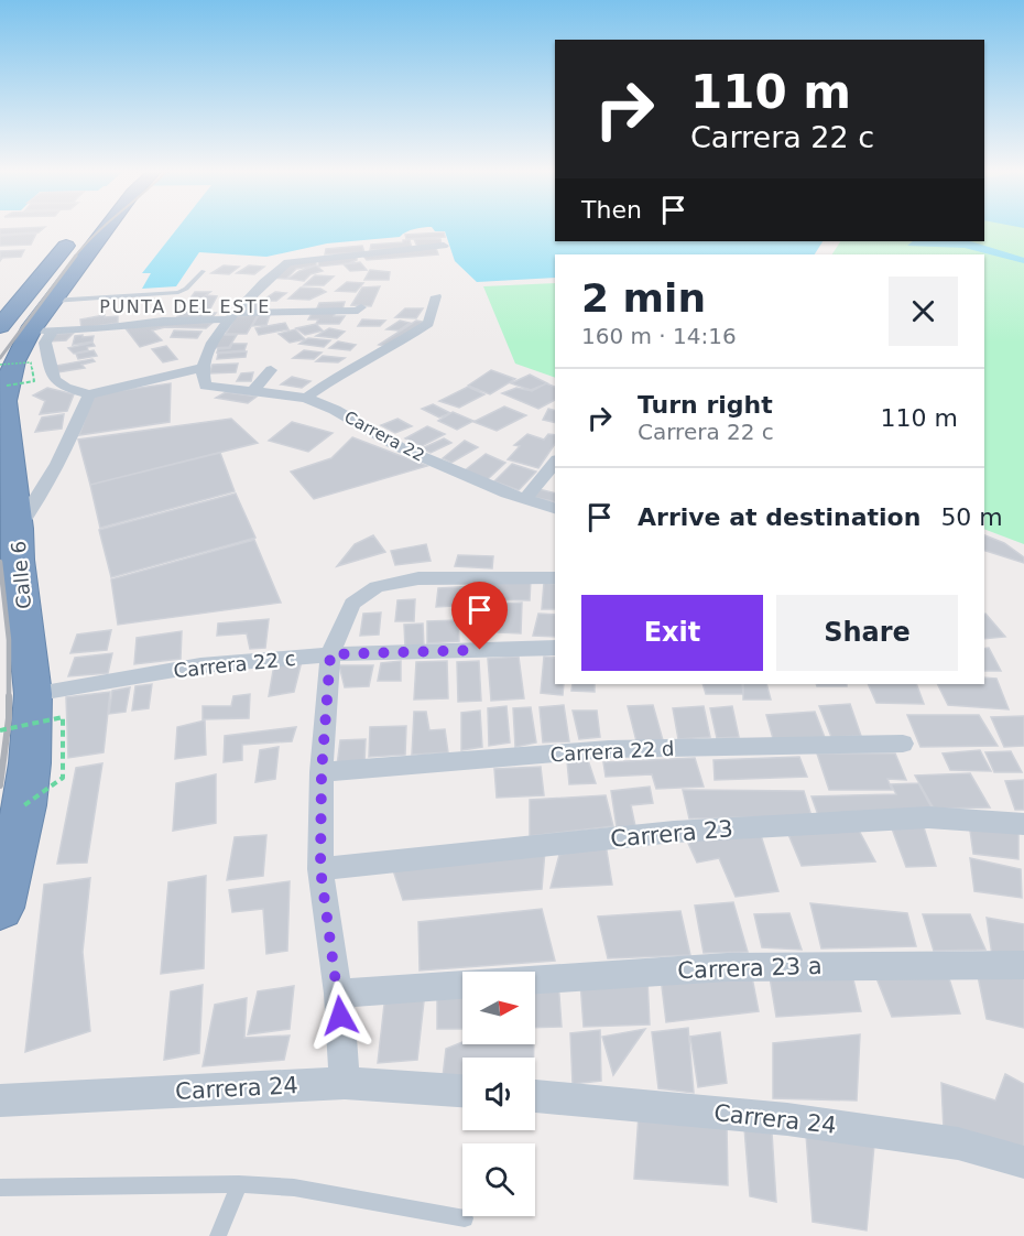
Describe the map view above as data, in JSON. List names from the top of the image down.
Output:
{
  "streets": {
    "highway": ["Calle 6"],
    "street": [
      "Carrera 22",
      "Carrera 22 c",
      "Carrera 22 d",
      "Carrera 23",
      "Carrera 23 a",
      "Carrera 24"
    ]
  },
  "crossings": [
    ["Calle 6", "Carrera 22 c"]
  ],
  "districts": ["PUNTA DEL ESTE"],
  "north": "right",
  "page": {
    "turn": ["110 m", "Carrera 22 c"],
    "then": "Then",
    "heading": ["2 min", "160 m · 14:16"],
    "list": [
      {
        "name": "Turn right",
        "note": "Carrera 22 c",
        "value": "110 m"
      },
      {
        "name": "Arrive at destination",
        "value": "50 m"
      }
    ],
    "buttons": ["Exit", "Share"]
  }
}
